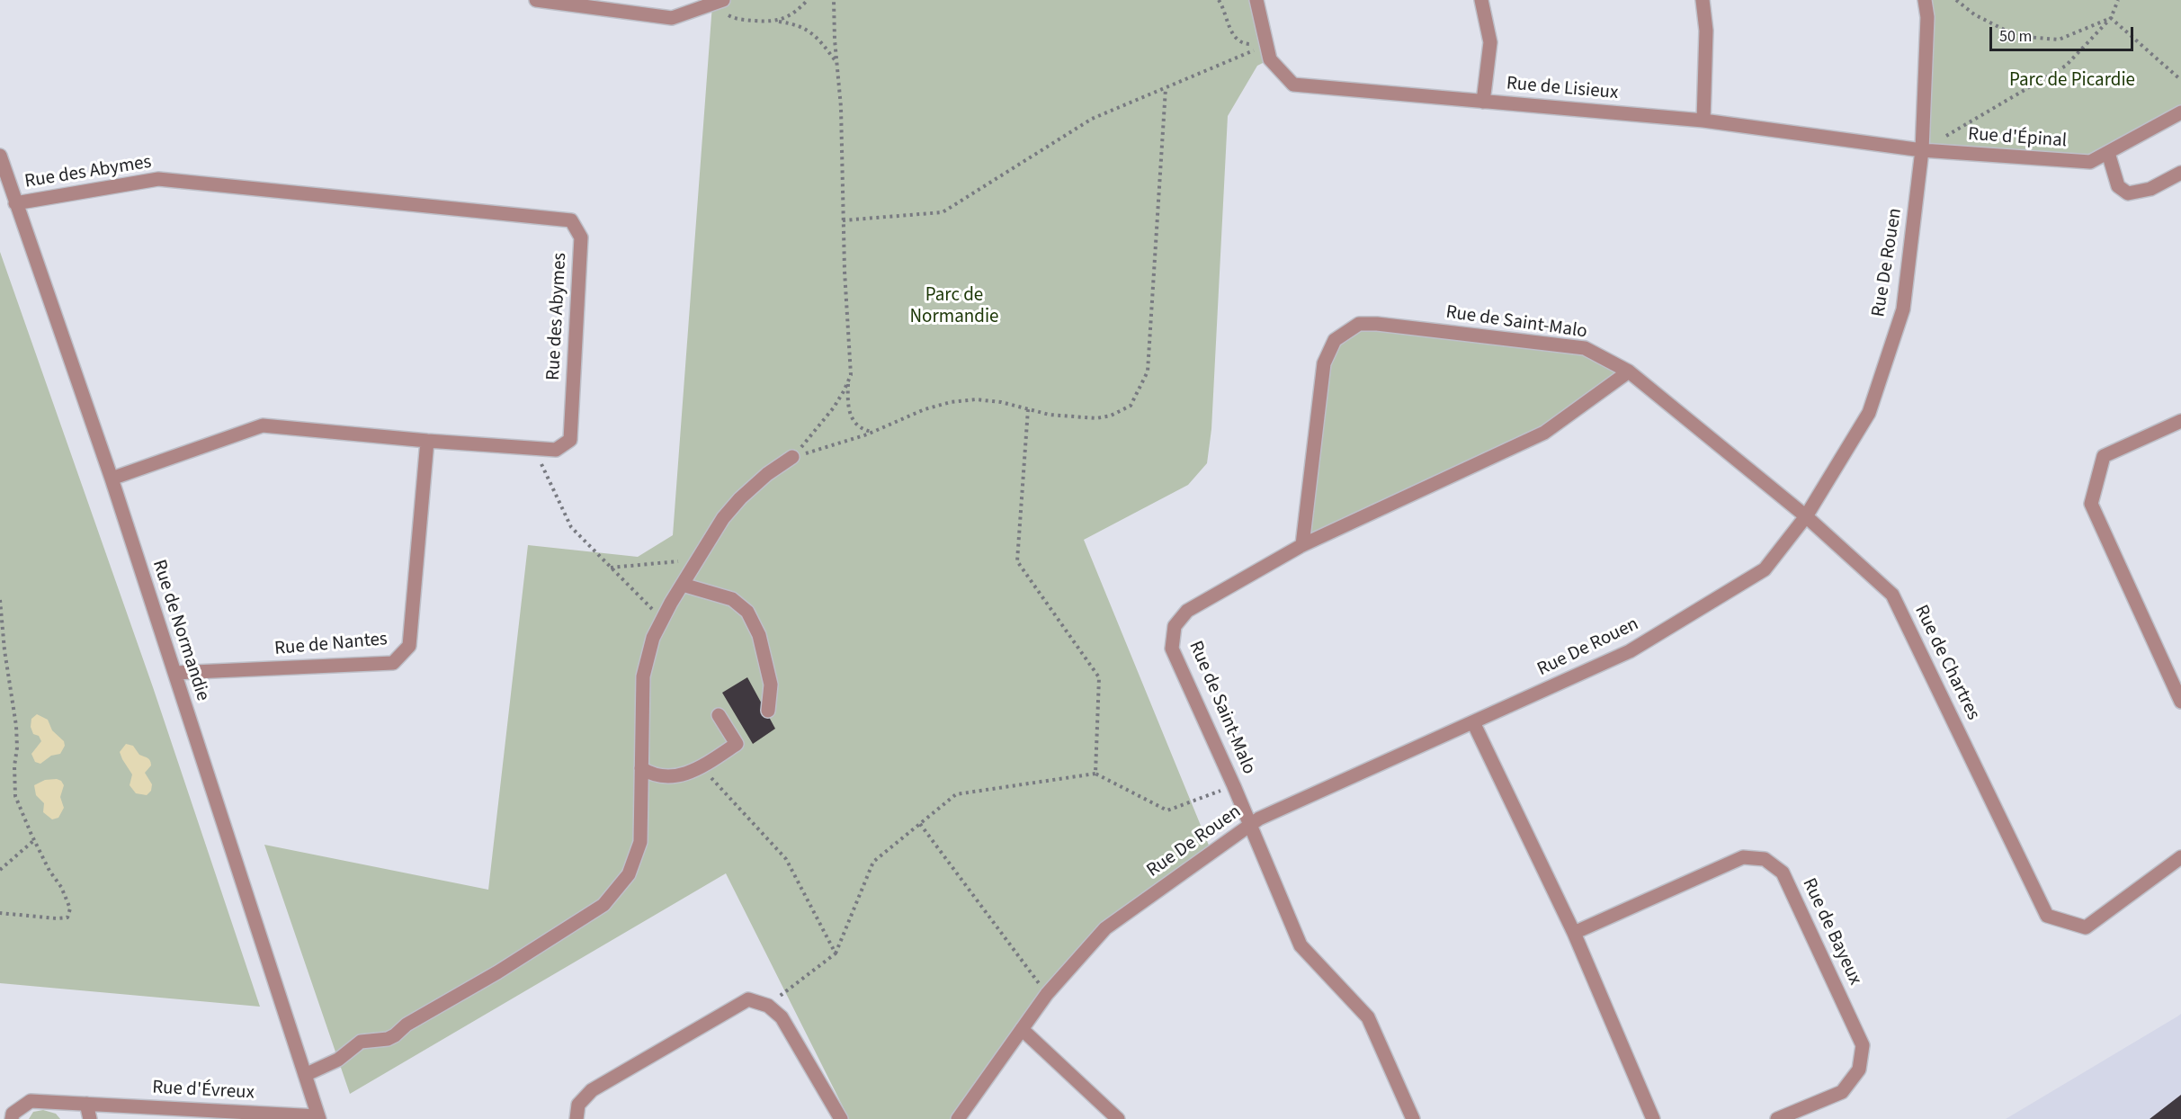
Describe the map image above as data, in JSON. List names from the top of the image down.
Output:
{
  "streets": {
    "street": [
      "Rue de Lisieux",
      "Rue d'Épinal",
      "Rue des Abymes",
      "Rue De Rouen",
      "Rue de Saint-Malo",
      "Rue de Normandie",
      "Rue de Nantes",
      "Rue de Chartres",
      "Rue de Bayeux",
      "Rue d'Évreux"
    ]
  },
  "crossings": [
    ["Rue de Lisieux", "Rue d'Épinal"],
    ["Rue de Lisieux", "Rue De Rouen"],
    ["Rue d'Épinal", "Rue De Rouen"],
    ["Rue des Abymes", "Rue de Normandie"],
    ["Rue des Abymes", "Rue de Nantes"],
    ["Rue De Rouen", "Rue de Saint-Malo"],
    ["Rue De Rouen", "Rue de Chartres"],
    ["Rue de Saint-Malo", "Rue de Chartres"],
    ["Rue de Normandie", "Rue de Nantes"],
    ["Rue de Normandie", "Rue d'Évreux"]
  ],
  "parks": ["Parc de Picardie", "Parc de Normandie"],
  "scale_bar": "50 m"
}
